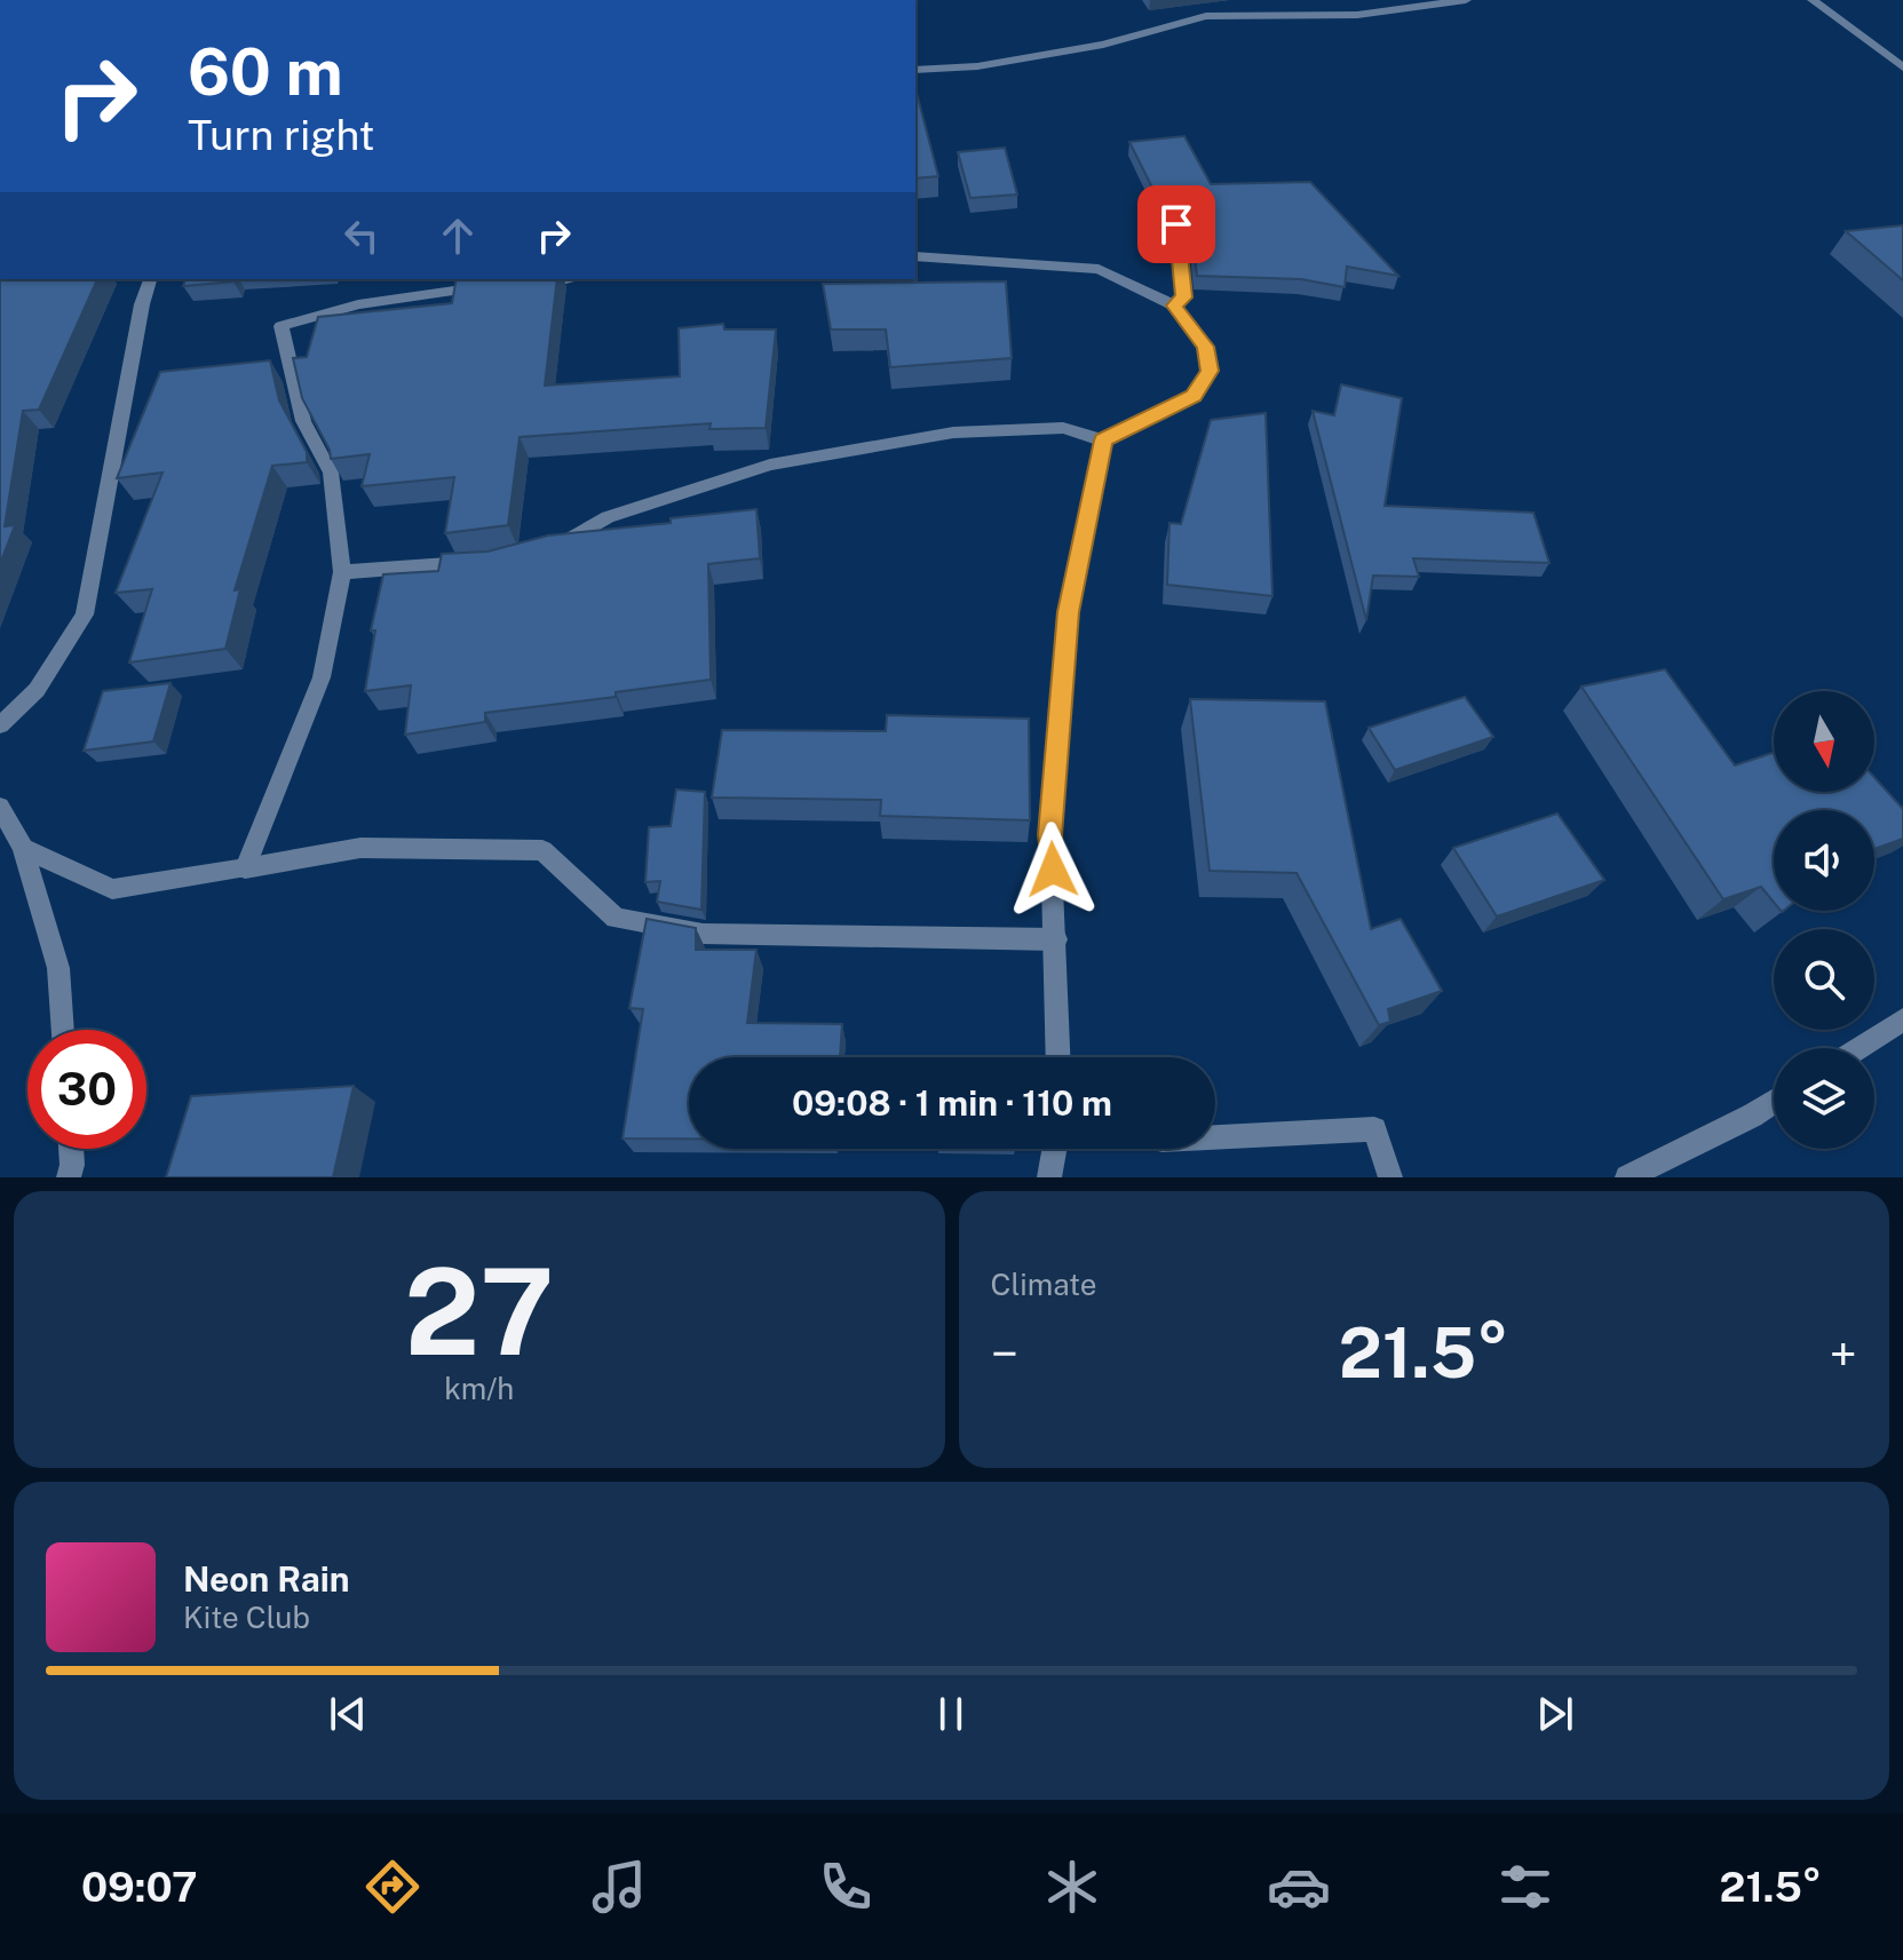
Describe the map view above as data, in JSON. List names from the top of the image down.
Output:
{
  "north": "bottom",
  "page": {
    "turn": ["60 m", "Turn right"],
    "limit": "30",
    "trip": "09:08 · 1 min · 110 m",
    "tile": [
      ["27", "km/h"],
      "Climate"
    ],
    "heat": ["−", "21.5°", "+"],
    "song": ["Neon Rain", "Kite Club"],
    "tabs": ["09:07", "21.5°"]
  }
}
